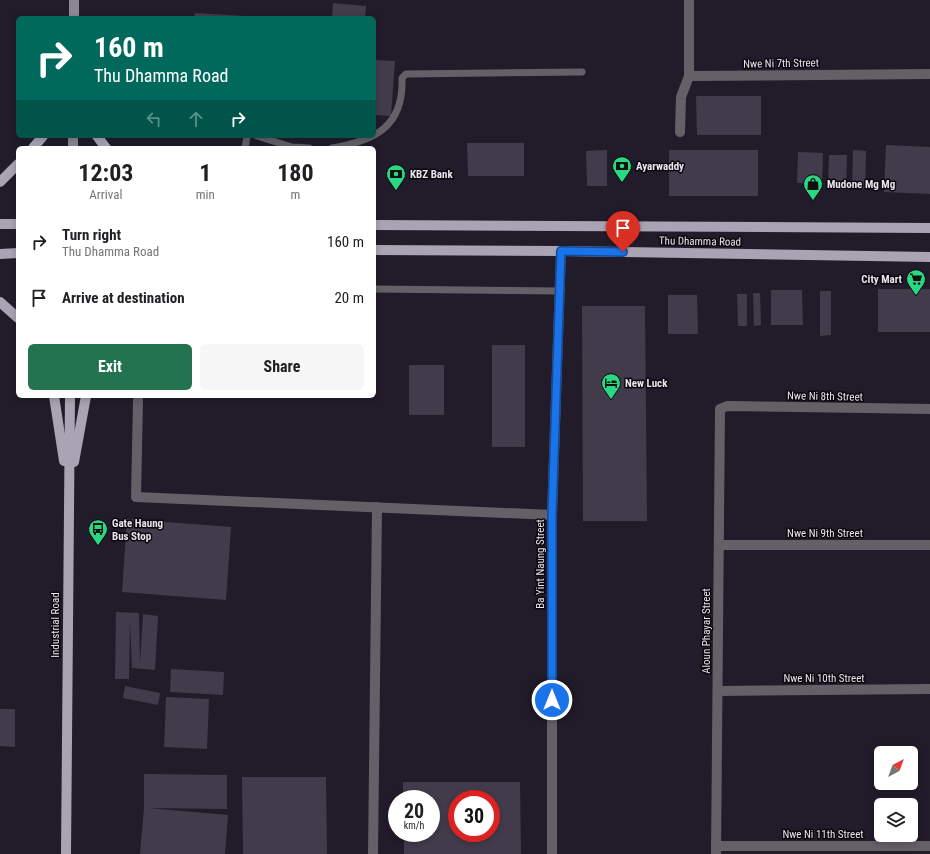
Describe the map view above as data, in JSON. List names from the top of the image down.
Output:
{
  "streets": {
    "main road": ["Thu Dhamma Road", "Industrial Road"],
    "street": [
      "Nwe Ni 7th Street",
      "Nwe Ni 8th Street",
      "Nwe Ni 9th Street",
      "Ba Yint Naung Street",
      "Aloun Phayar Street",
      "Nwe Ni 10th Street",
      "Nwe Ni 11th Street"
    ]
  },
  "crossings": [
    ["Thu Dhamma Road", "Ba Yint Naung Street"],
    ["Nwe Ni 8th Street", "Aloun Phayar Street"],
    ["Nwe Ni 9th Street", "Aloun Phayar Street"],
    ["Aloun Phayar Street", "Nwe Ni 10th Street"],
    ["Aloun Phayar Street", "Nwe Ni 11th Street"]
  ],
  "places": {
    "bank": ["Ayarwaddy", "KBZ Bank"],
    "shop": ["Mudone Mg Mg"],
    "supermarket": ["City Mart"],
    "hotel": ["New Luck"],
    "bus stop": ["Gate Haung Bus Stop"]
  },
  "north": "top right",
  "page": {
    "turn": ["160 m", "Thu Dhamma Road"],
    "eta": [
      "12:03",
      "Arrival",
      "1",
      "min",
      "180",
      "m"
    ],
    "list": [
      {
        "name": "Turn right",
        "note": "Thu Dhamma Road",
        "value": "160 m"
      },
      {
        "name": "Arrive at destination",
        "value": "20 m"
      }
    ],
    "buttons": ["Exit", "Share"],
    "speed": "20 km/h",
    "limit": "30"
  }
}
